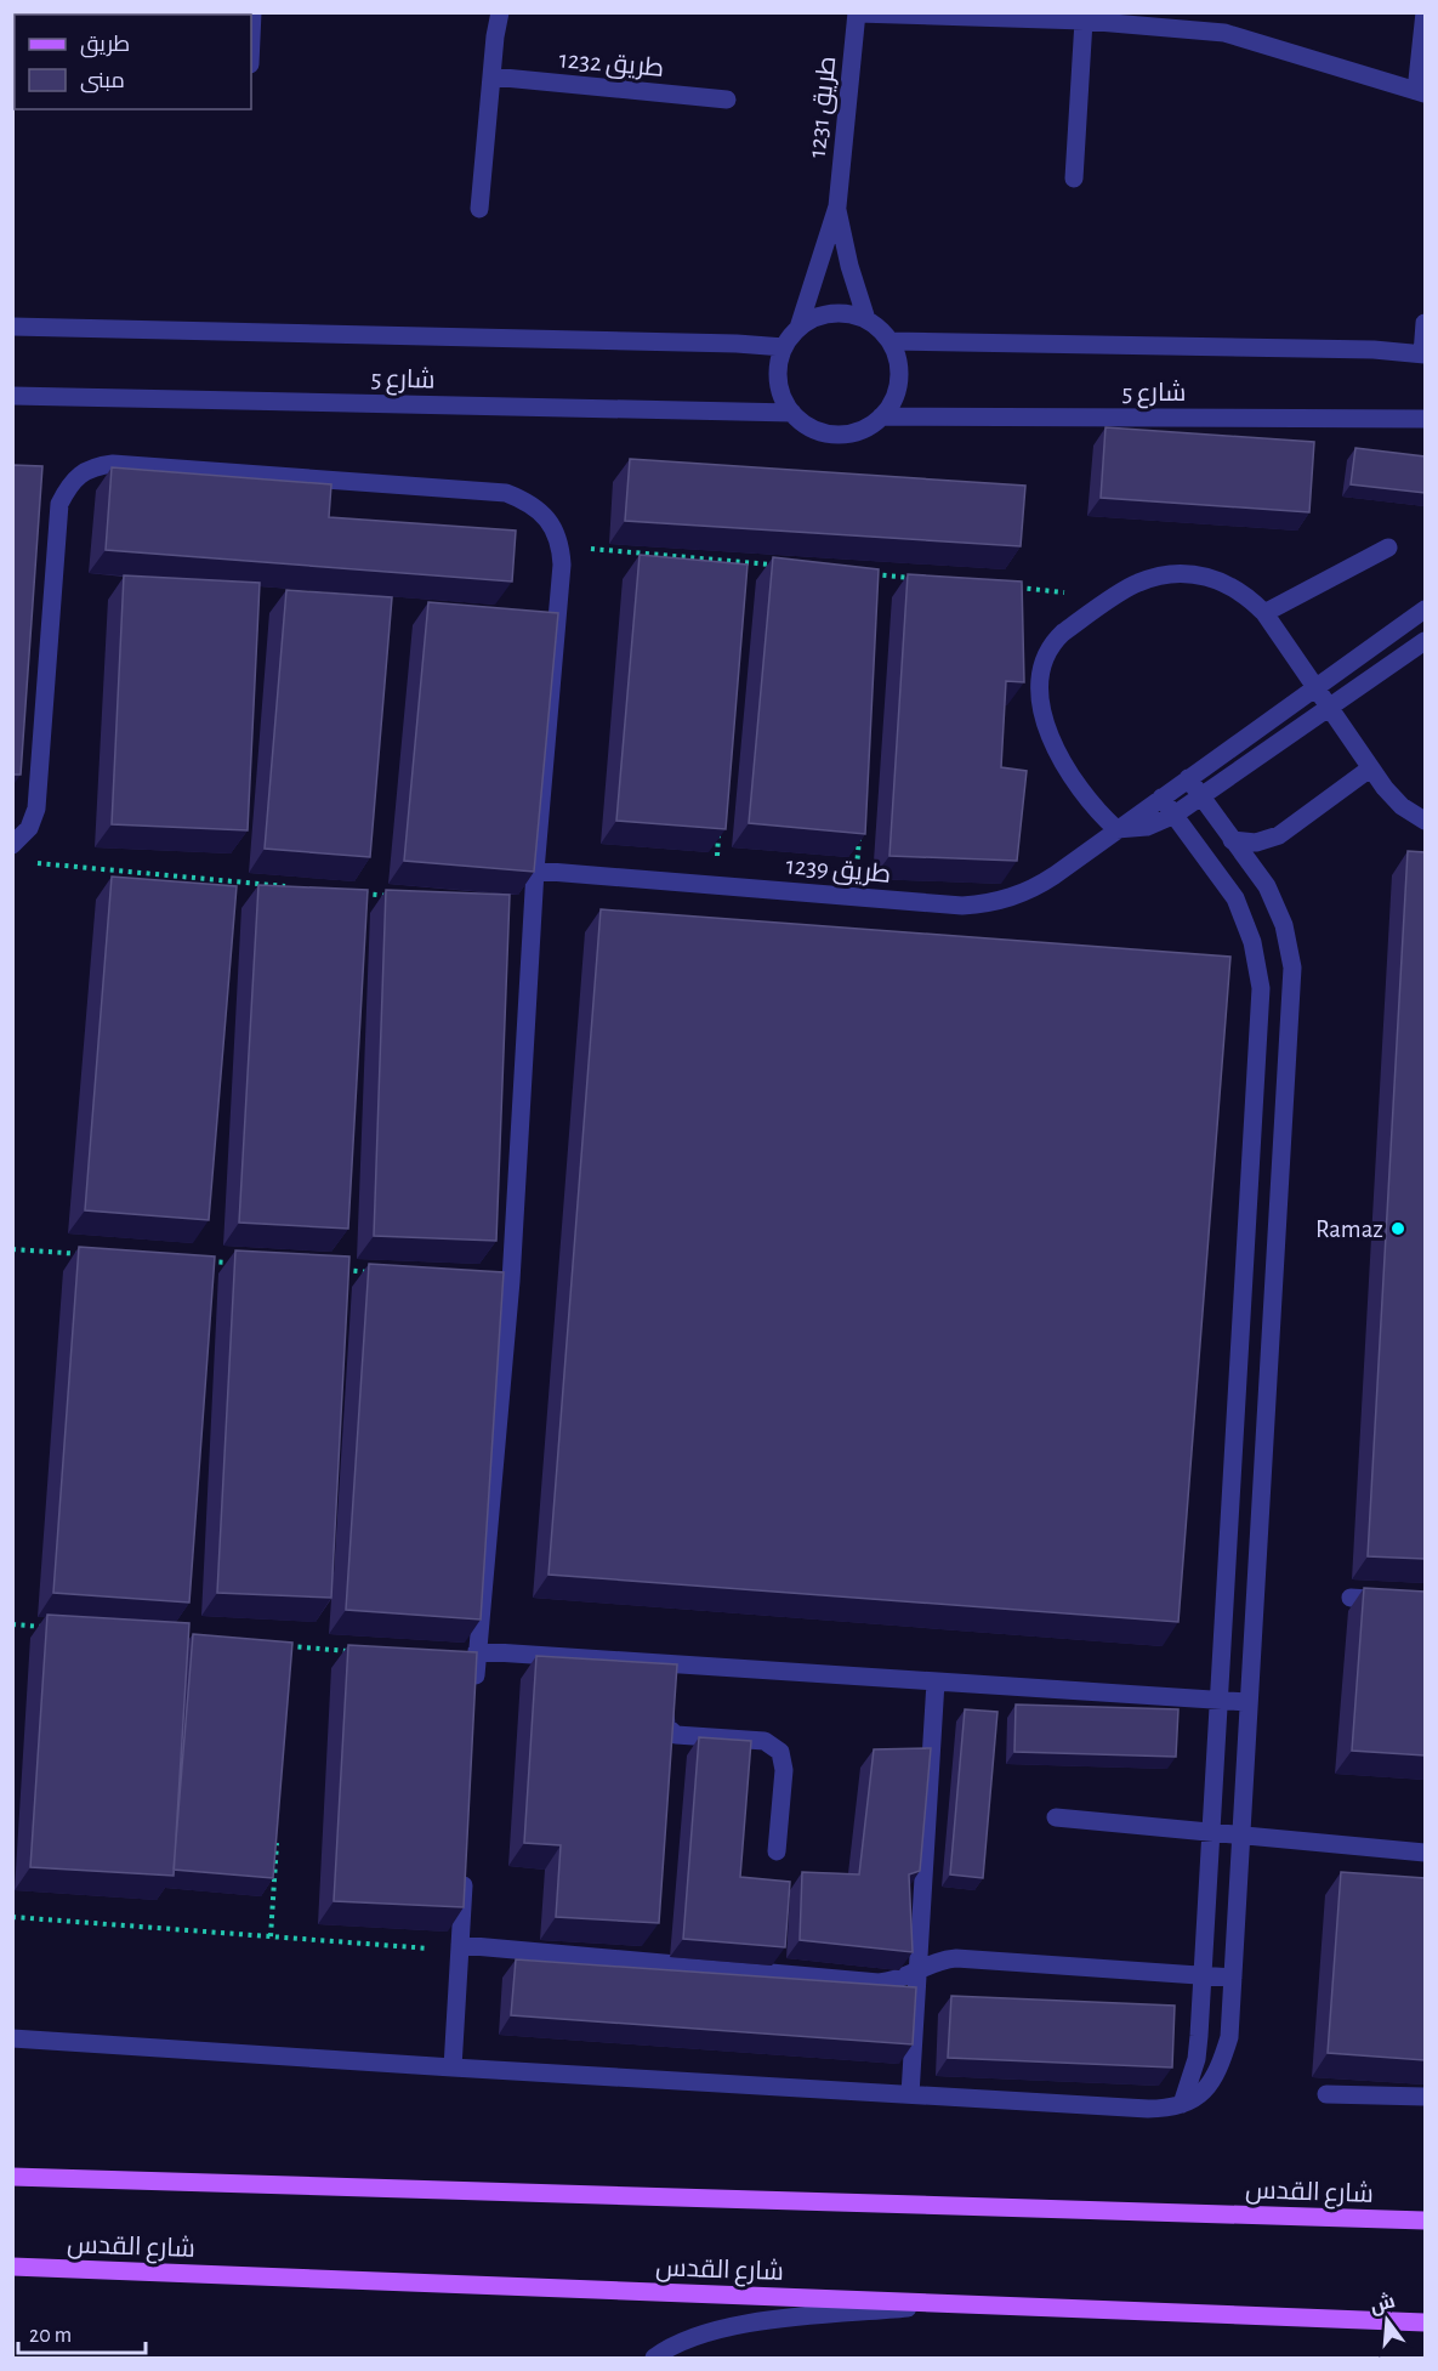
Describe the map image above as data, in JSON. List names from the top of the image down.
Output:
{
  "streets": {
    "main road": ["شارع القدس"],
    "street": [
      "طريق 1232",
      "طريق 1231",
      "شارع 5",
      "طريق 1239"
    ]
  },
  "crossings": [
    ["طريق 1231", "شارع 5"]
  ],
  "places": ["Ramaz"],
  "legend": ["طريق", "مبنى"],
  "scale_bar": "20 m",
  "north": "top"
}
